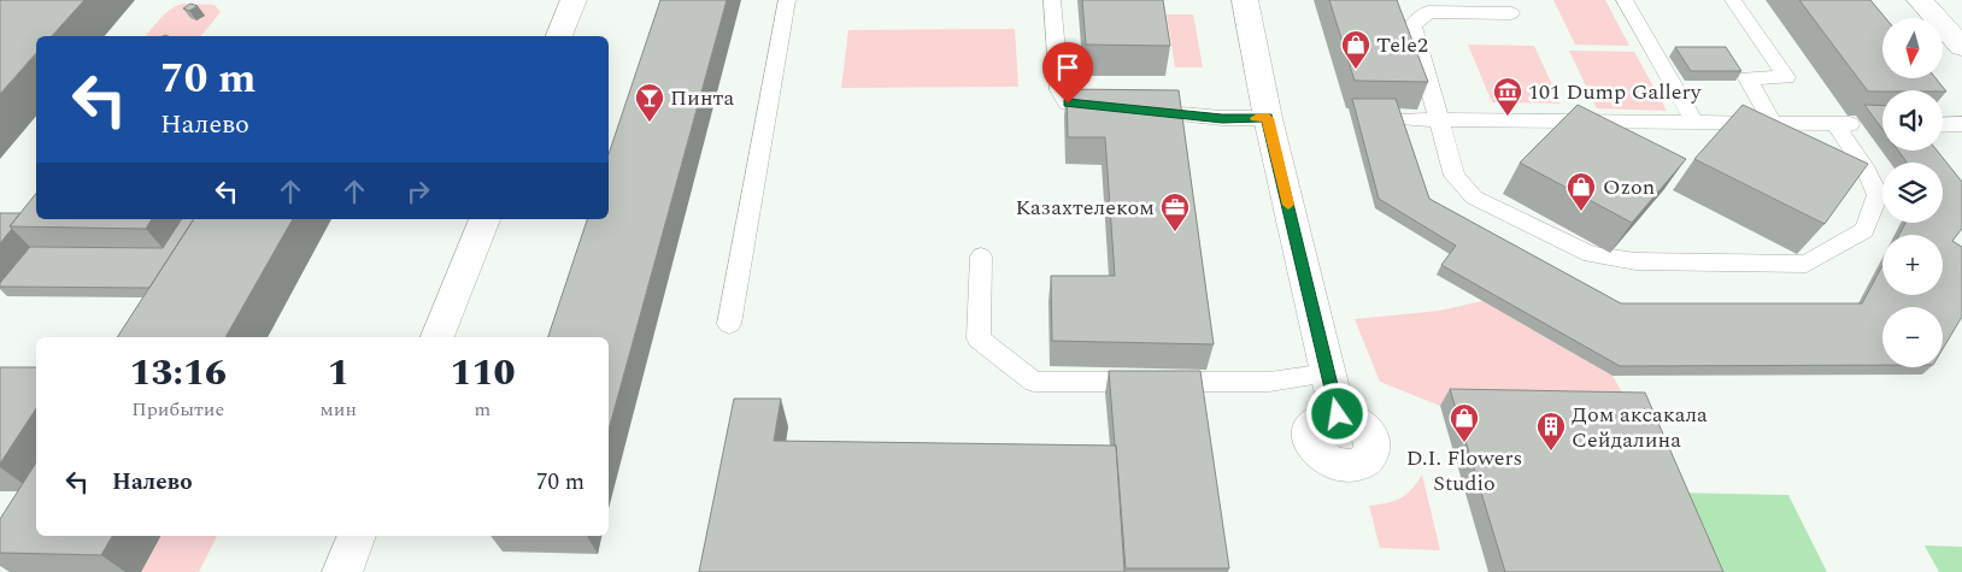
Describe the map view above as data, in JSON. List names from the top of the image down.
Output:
{
  "places": {
    "shop": ["Tele2", "Ozon", "D.I. Flowers Studio"],
    "museum": ["101 Dump Gallery"],
    "bar": ["Пинта"],
    "office": ["Казахтелеком"],
    "building": ["Дом аксакала Сейдалина"]
  },
  "north": "bottom",
  "page": {
    "map_buttons": ["+", "−"],
    "turn": ["70 m", "Налево"],
    "eta": [
      "13:16",
      "Прибытие",
      "1",
      "мин",
      "110",
      "m"
    ],
    "list": [
      {
        "name": "Налево",
        "value": "70 m"
      }
    ]
  }
}
